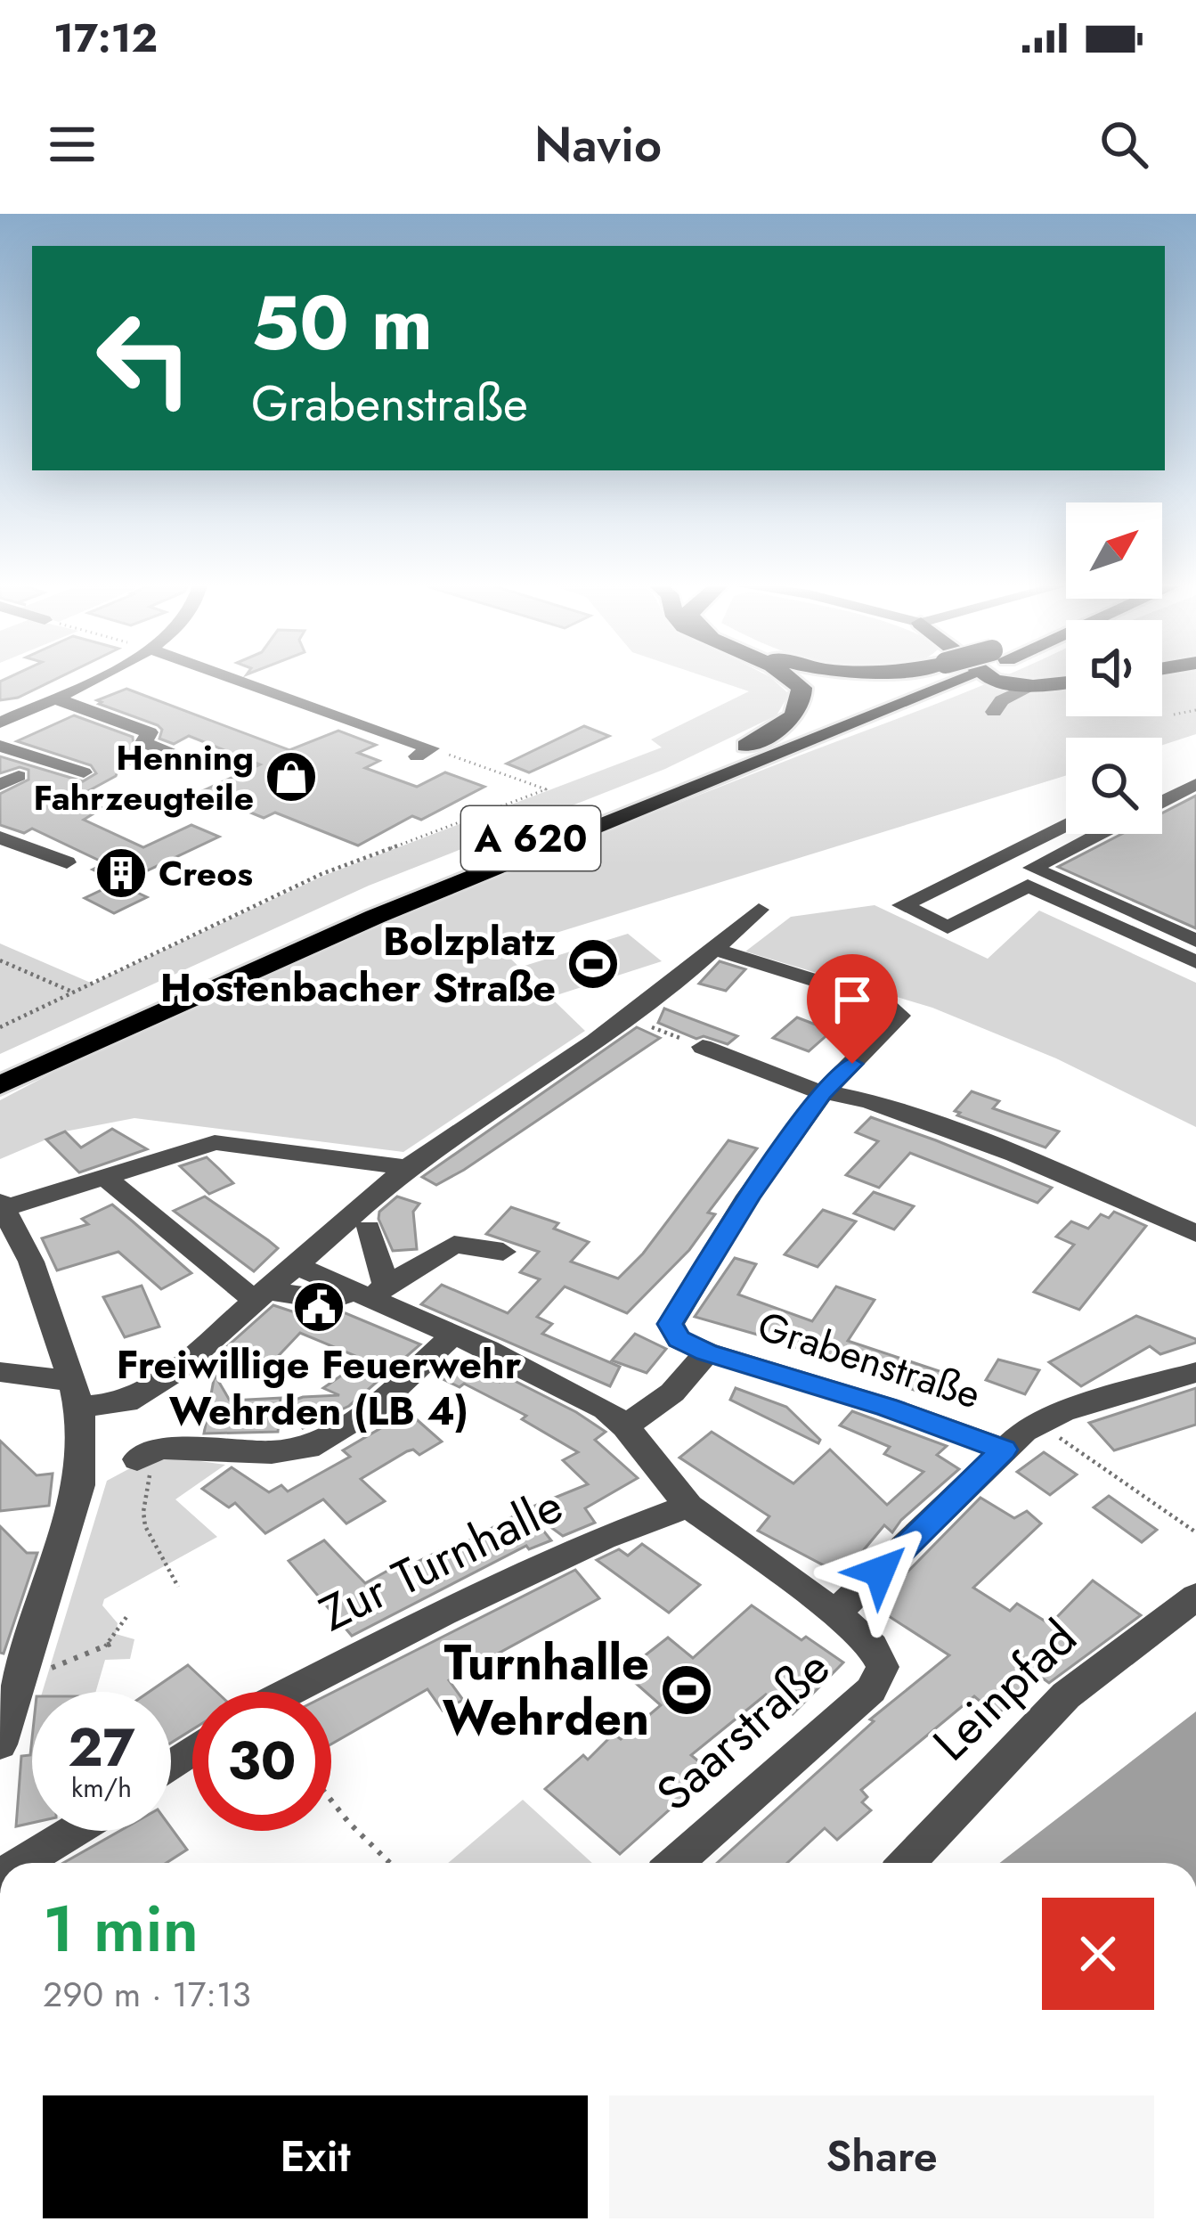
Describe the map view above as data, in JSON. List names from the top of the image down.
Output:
{
  "streets": {
    "highway": ["A 620"],
    "street": [
      "Grabenstraße",
      "Zur Turnhalle",
      "Leinpfad",
      "Saarstraße"
    ]
  },
  "crossings": [
    ["Grabenstraße", "Saarstraße"]
  ],
  "places": {
    "shop": ["Henning Fahrzeugteile"],
    "building": ["Creos"],
    "sports": ["Bolzplatz Hostenbacher Straße", "Turnhalle Wehrden"],
    "public building": ["Freiwillige Feuerwehr Wehrden (LB 4)"]
  },
  "north": "top right",
  "page": {
    "status": "17:12",
    "header": "Navio",
    "turn": ["50 m", "Grabenstraße"],
    "speed": "27 km/h",
    "limit": "30",
    "heading": ["1 min", "290 m · 17:13"],
    "buttons": ["Exit", "Share"]
  }
}
